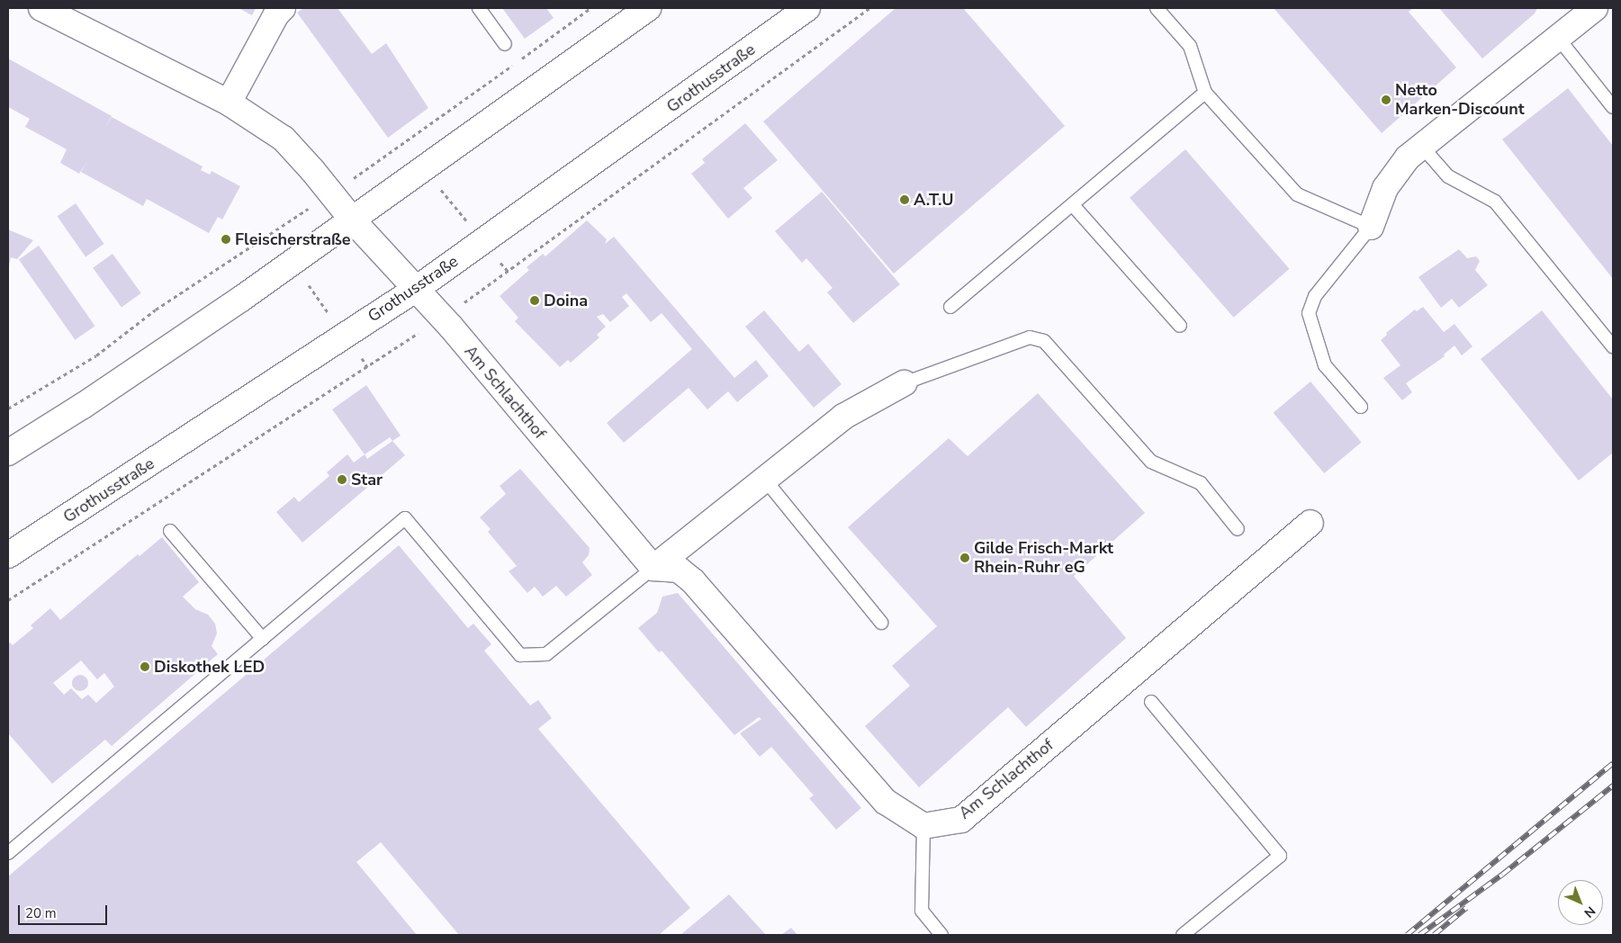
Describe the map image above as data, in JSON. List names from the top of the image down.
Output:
{
  "streets": {
    "street": ["Grothusstraße", "Am Schlachthof"]
  },
  "crossings": [
    ["Grothusstraße", "Am Schlachthof"]
  ],
  "places": [
    "Netto Marken-Discount",
    "A.T.U",
    "Fleischerstraße",
    "Doina",
    "Star",
    "Gilde Frisch-Markt Rhein-Ruhr eG",
    "Diskothek LED"
  ],
  "scale_bar": "20 m",
  "north": "bottom right"
}
